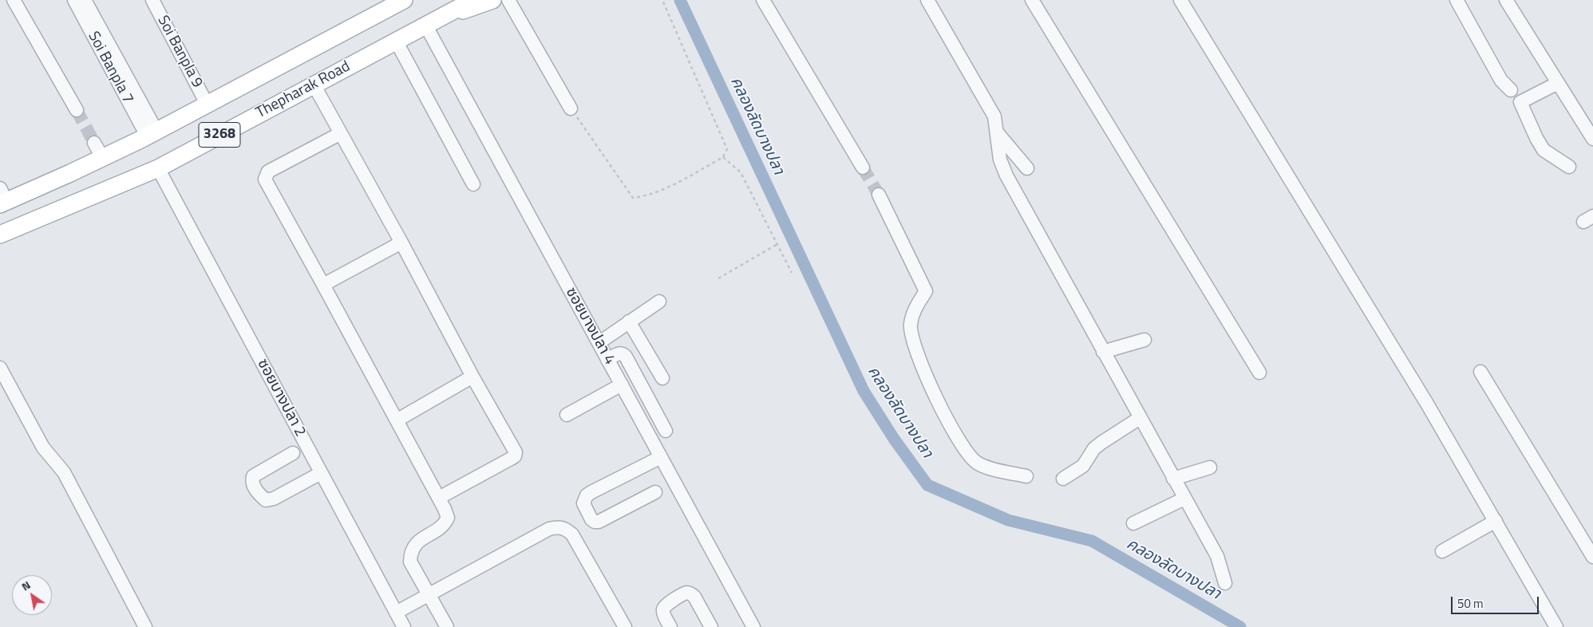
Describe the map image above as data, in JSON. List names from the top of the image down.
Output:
{
  "streets": {
    "main road": ["Thepharak Road", "3268"],
    "street": [
      "Soi Banpla 9",
      "Soi Banpla 7",
      "ซอยบางปลา 4",
      "ซอยบางปลา 2"
    ]
  },
  "crossings": [
    ["Soi Banpla 9", "3268"],
    ["Soi Banpla 7", "3268"],
    ["Thepharak Road", "ซอยบางปลา 4"],
    ["Thepharak Road", "ซอยบางปลา 2"]
  ],
  "water": ["คลองลัดบางปลา"],
  "scale_bar": "50 m",
  "north": "top left"
}
